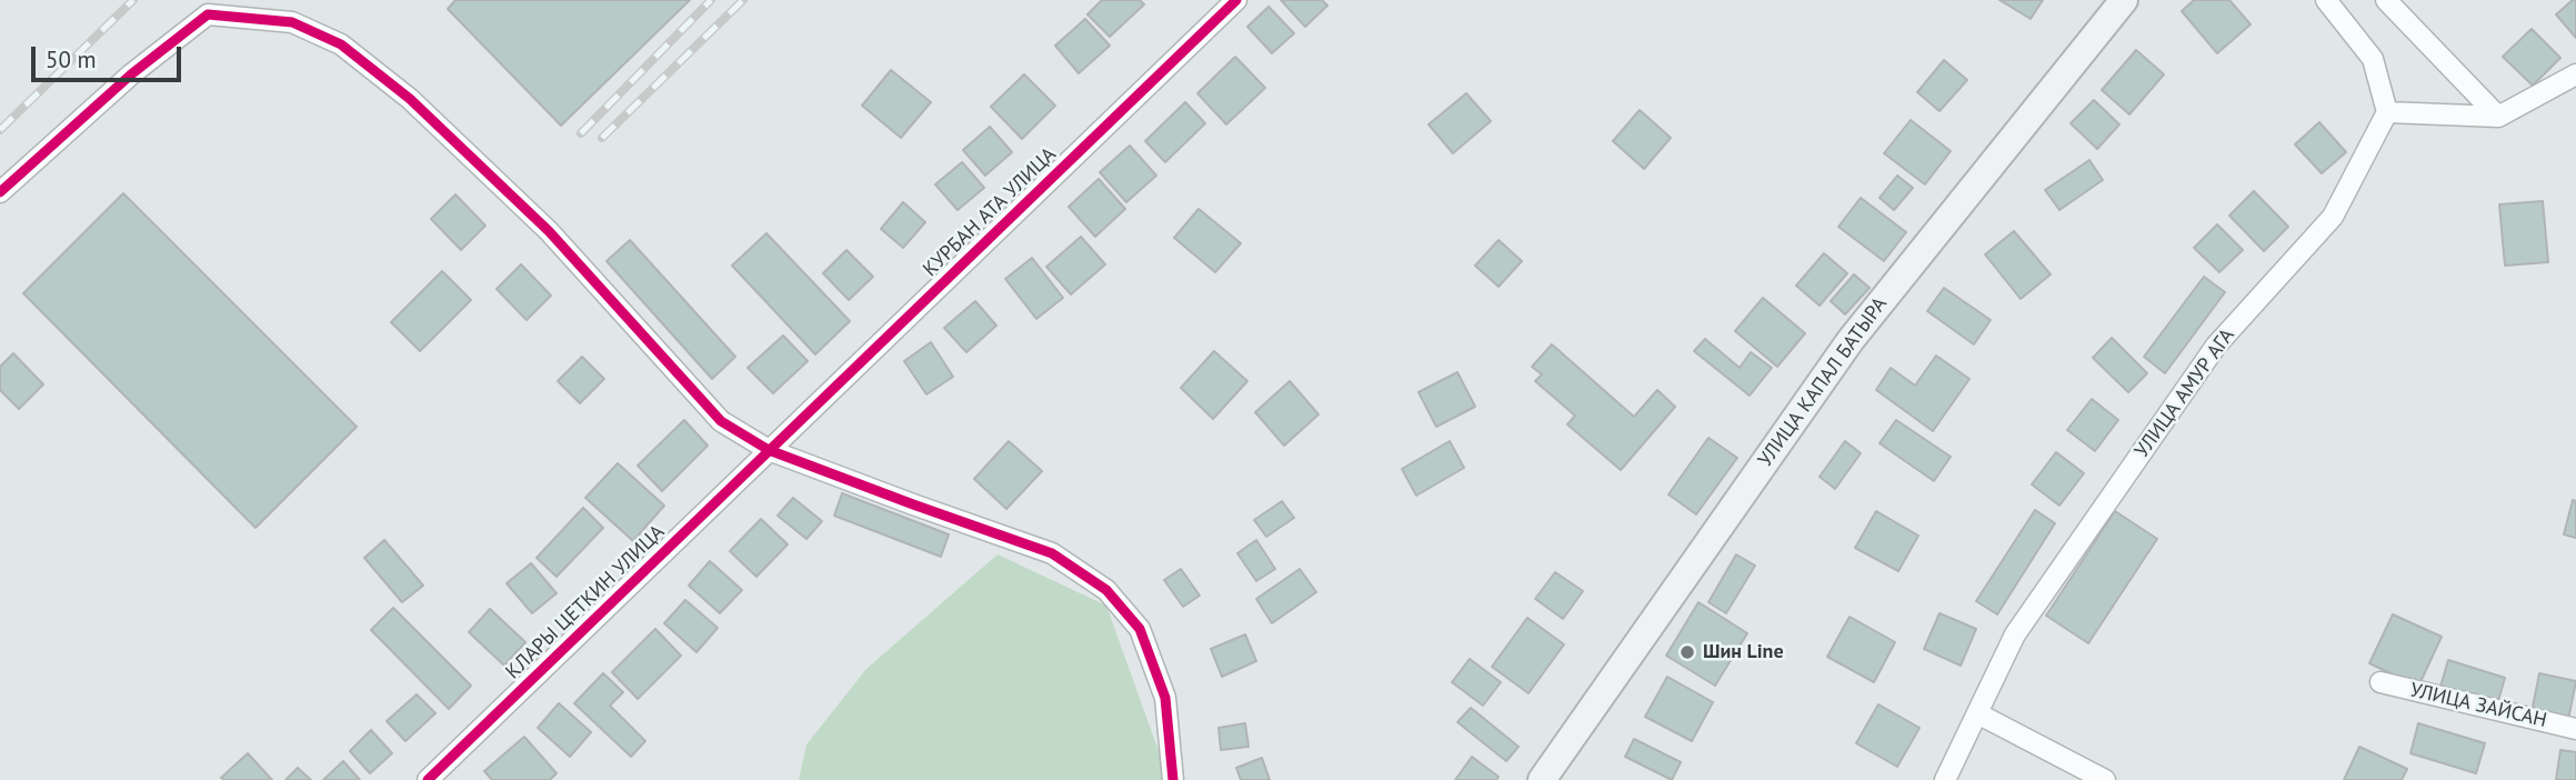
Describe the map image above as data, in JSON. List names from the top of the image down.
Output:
{
  "streets": {
    "main road": ["УЛИЦА КАПАЛ БАТЫРА"],
    "street": [
      "КУРБАН АТА УЛИЦА",
      "УЛИЦА АМУР АГА",
      "КЛАРЫ ЦЕТКИН УЛИЦА",
      "УЛИЦА ЗАЙСАН"
    ]
  },
  "crossings": [
    ["КУРБАН АТА УЛИЦА", "КЛАРЫ ЦЕТКИН УЛИЦА"]
  ],
  "places": ["Шин Line"],
  "scale_bar": "50 m"
}
